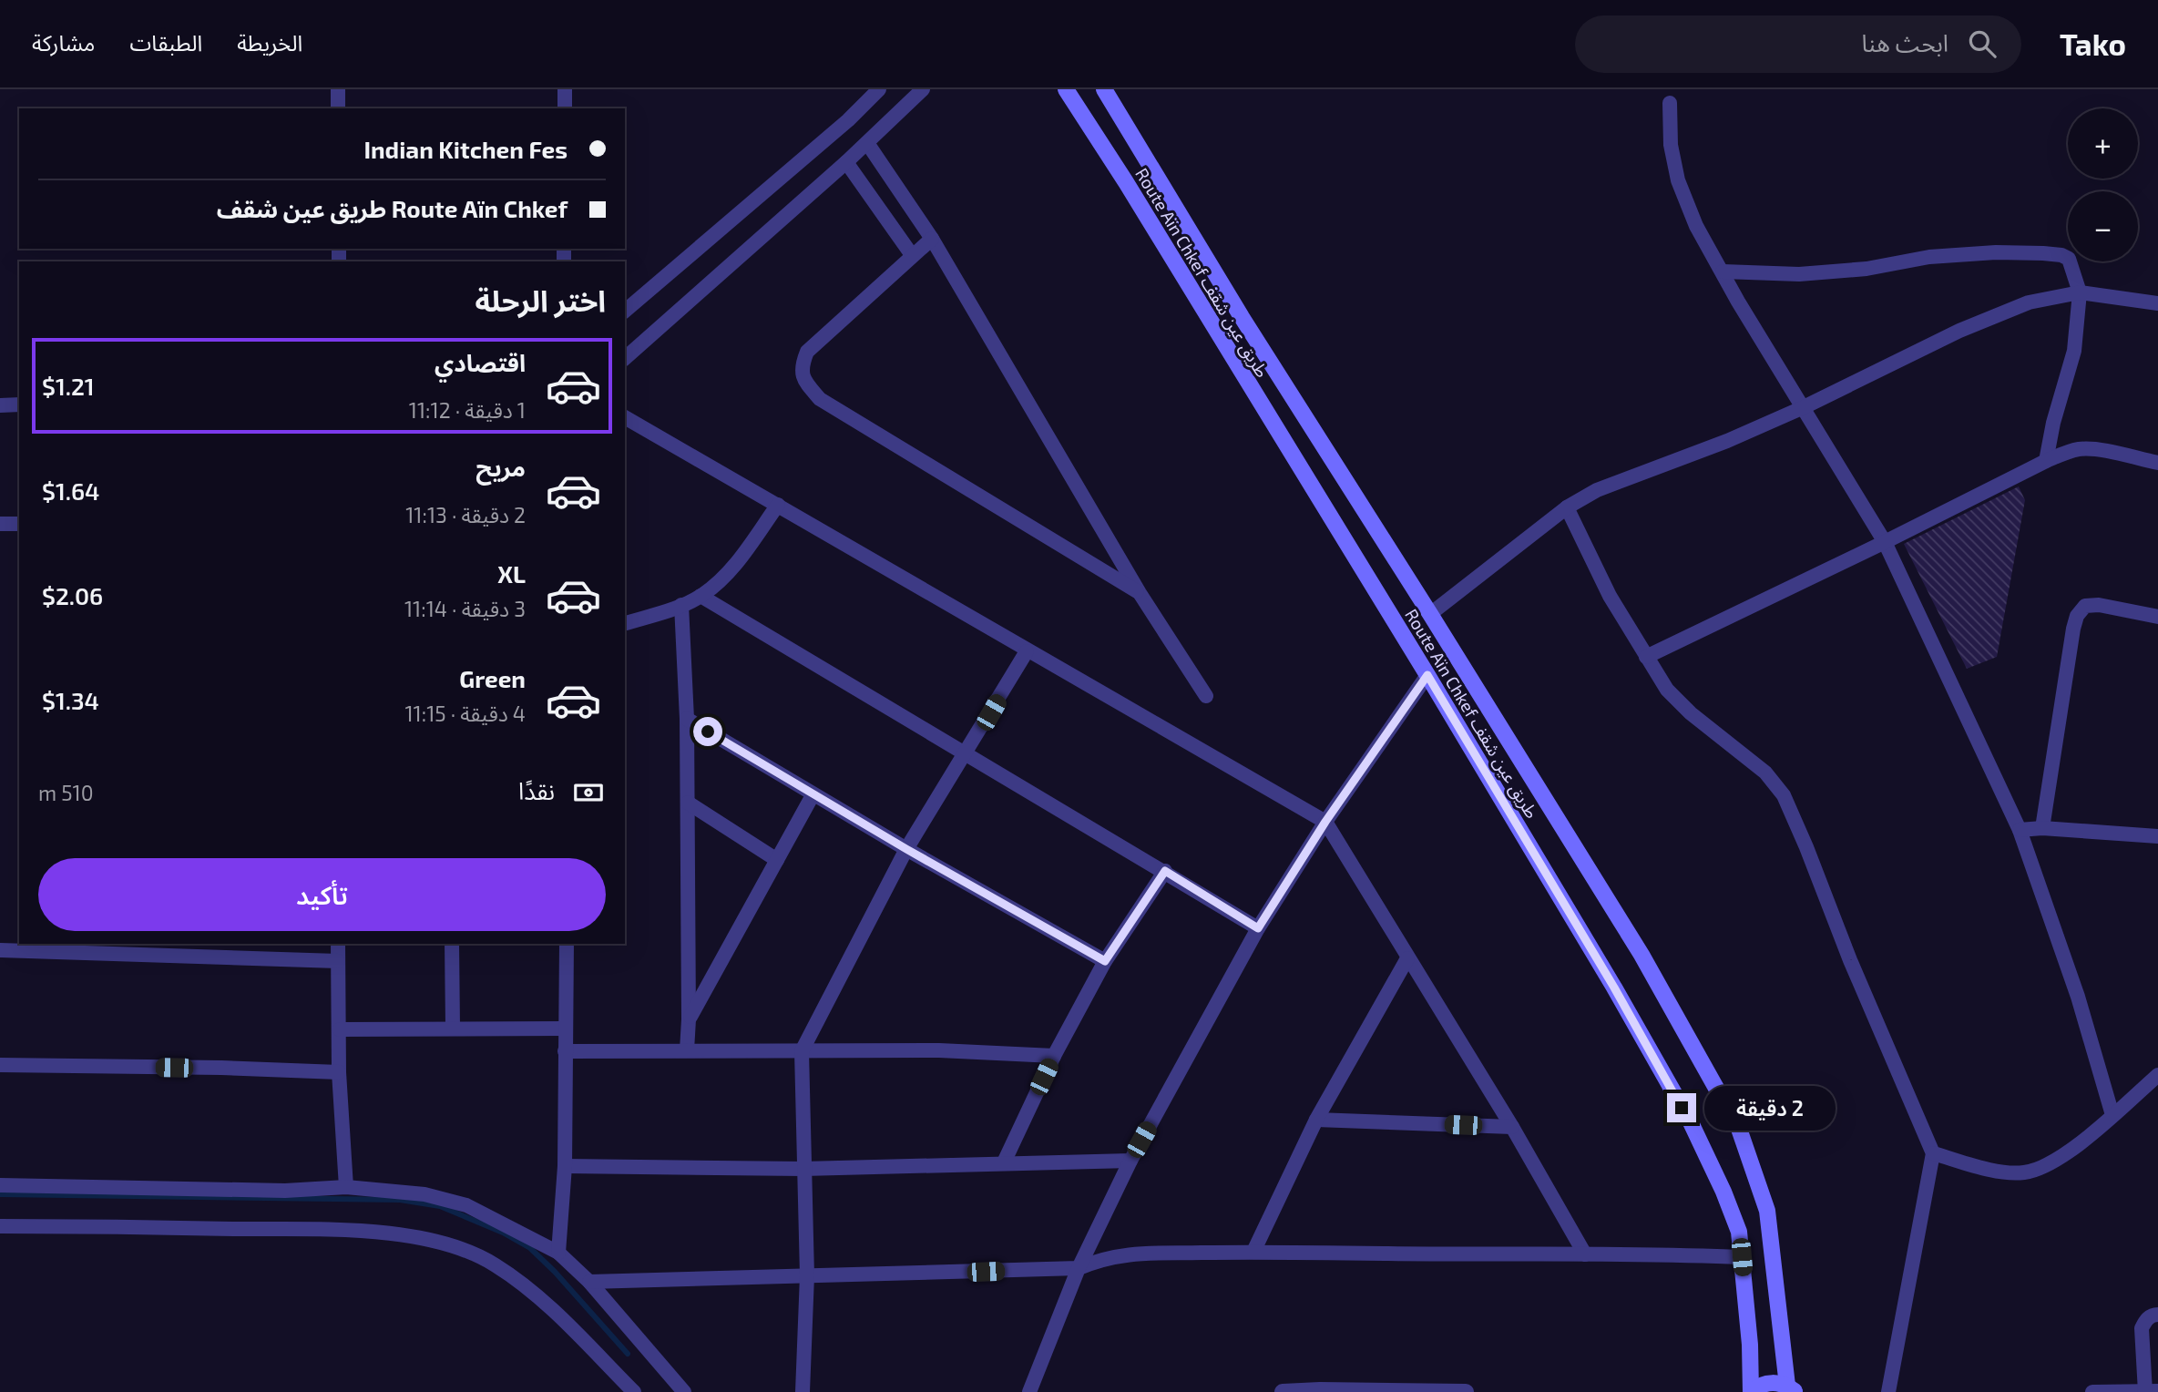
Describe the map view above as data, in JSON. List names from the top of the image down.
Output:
{
  "streets": {
    "main road": ["Route Aïn Chkef طريق عين شقف"]
  },
  "page": {
    "header": "Tako",
    "search": "ابحث هنا",
    "nav": ["الخريطة", "الطبقات", "مشاركة"],
    "map_buttons": ["+", "−"],
    "banner": ["Indian Kitchen Fes", "Route Aïn Chkef طريق عين شقف"],
    "heading": "اختر الرحلة",
    "list": [
      {
        "name": "اقتصادي",
        "note": "1 دقيقة · 11:12",
        "value": "$1.21"
      },
      {
        "name": "مريح",
        "note": "2 دقيقة · 11:13",
        "value": "$1.64"
      },
      {
        "name": "XL",
        "note": "3 دقيقة · 11:14",
        "value": "$2.06"
      },
      {
        "name": "Green",
        "note": "4 دقيقة · 11:15",
        "value": "$1.34"
      }
    ],
    "pay": ["نقدًا", "510 m"],
    "buttons": "تأكيد",
    "bubble": "2 دقيقة"
  }
}
